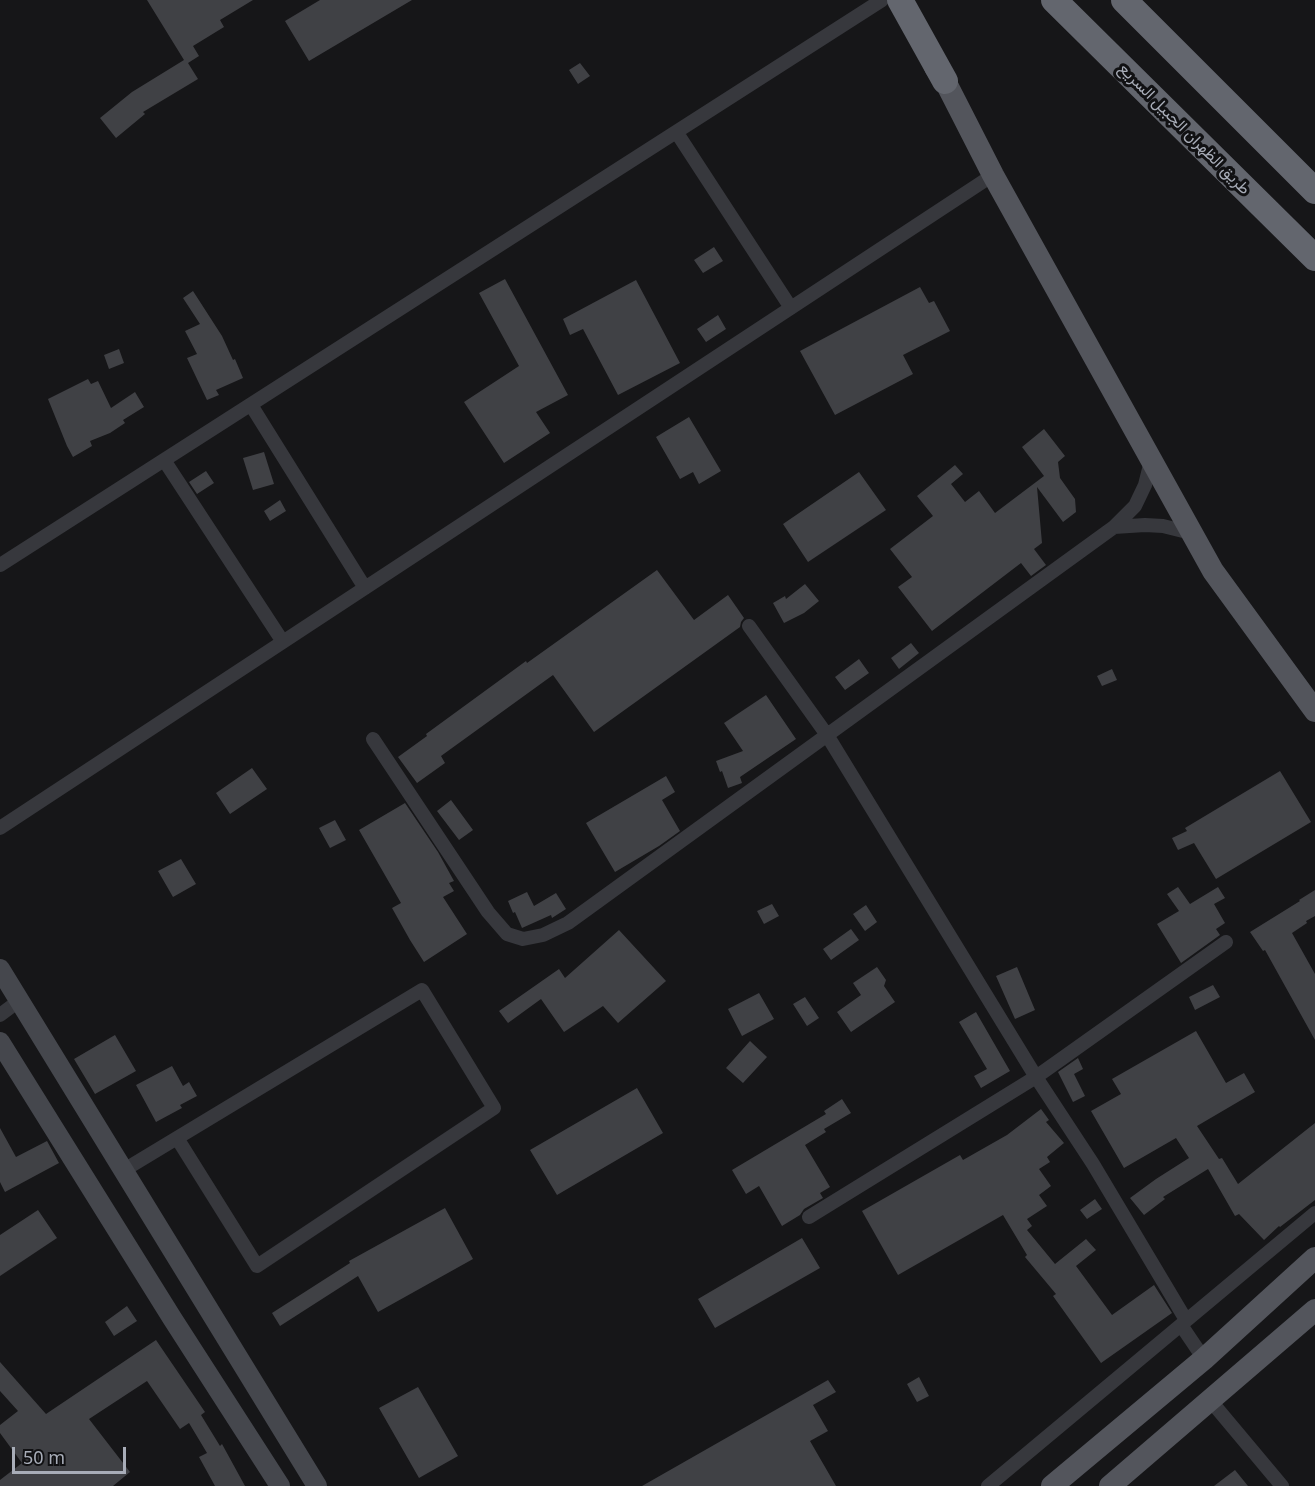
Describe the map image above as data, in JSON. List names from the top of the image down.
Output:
{
  "streets": {
    "highway": ["طريق الظهران الجبيل السريع"]
  },
  "scale_bar": "50 m"
}
